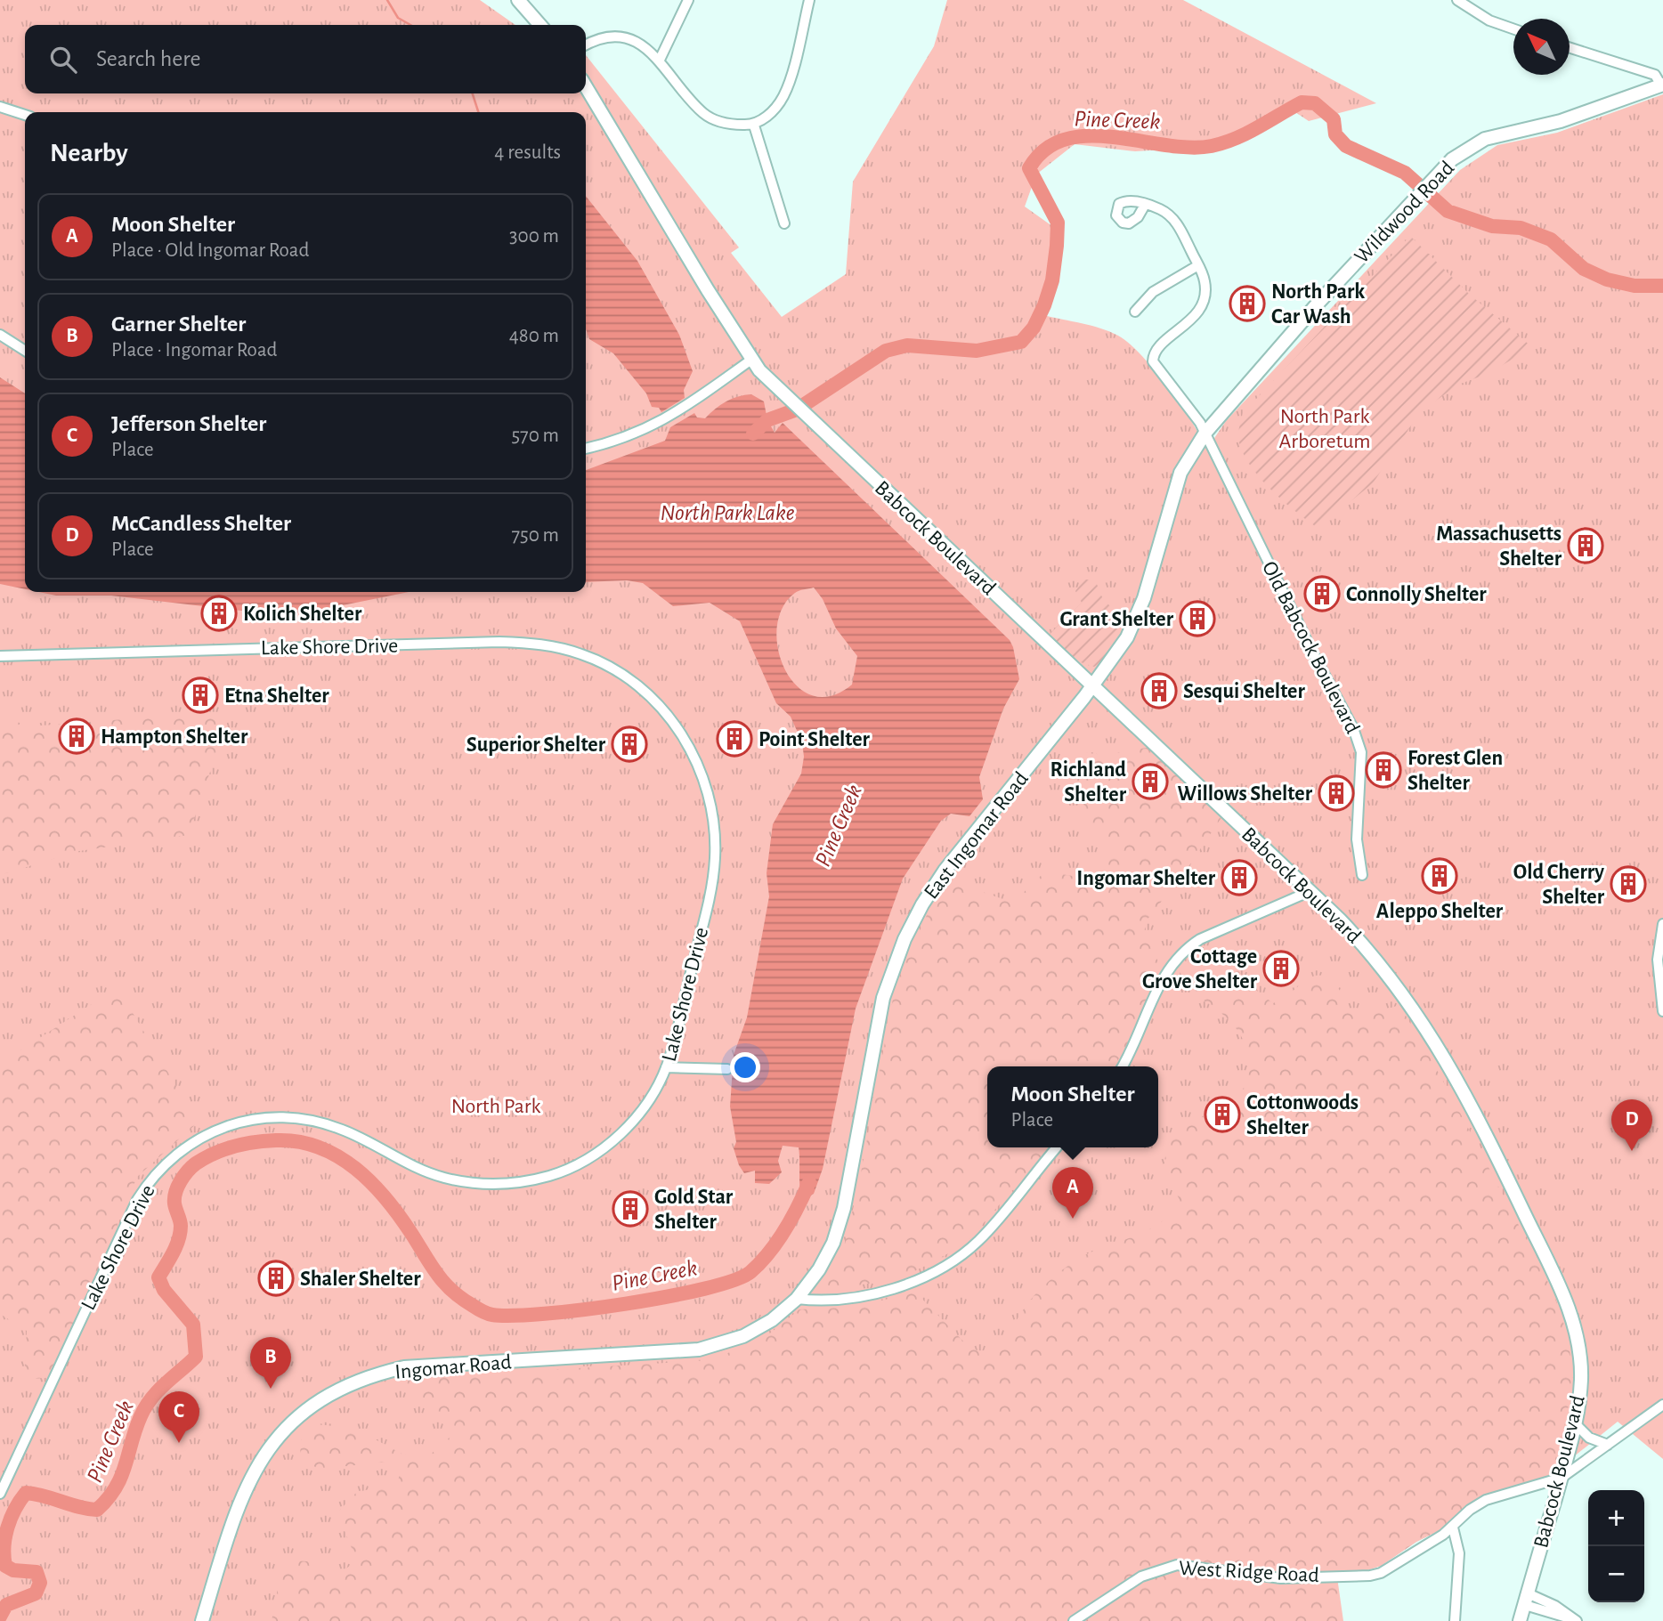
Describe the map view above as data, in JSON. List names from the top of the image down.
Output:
{
  "streets": {
    "main road": [
      "Wildwood Road",
      "Babcock Boulevard",
      "East Ingomar Road",
      "Ingomar Road"
    ],
    "street": ["Lake Shore Drive", "Old Babcock Boulevard", "West Ridge Road"]
  },
  "crossings": [
    ["Wildwood Road", "Old Babcock Boulevard"],
    ["Wildwood Road", "East Ingomar Road"],
    ["Babcock Boulevard", "East Ingomar Road"],
    ["Babcock Boulevard", "West Ridge Road"],
    ["Old Babcock Boulevard", "East Ingomar Road"],
    ["East Ingomar Road", "Ingomar Road"]
  ],
  "water": ["Pine Creek", "North Park Lake"],
  "parks": ["North Park Arboretum", "North Park"],
  "places": {
    "building": [
      "North Park Car Wash",
      "Massachusetts Shelter",
      "Connolly Shelter",
      "Kolich Shelter",
      "Grant Shelter",
      "Sesqui Shelter",
      "Etna Shelter",
      "Hampton Shelter",
      "Point Shelter",
      "Superior Shelter",
      "Forest Glen Shelter",
      "Richland Shelter",
      "Willows Shelter",
      "Aleppo Shelter",
      "Ingomar Shelter",
      "Old Cherry Shelter",
      "Cottage Grove Shelter",
      "Cottonwoods Shelter",
      "Gold Star Shelter",
      "Shaler Shelter"
    ]
  },
  "north": "top left",
  "page": {
    "search": "Search here",
    "heading": ["Nearby", "4 results"],
    "list": [
      {
        "mark": "A",
        "name": "Moon Shelter",
        "note": "Place · Old Ingomar Road",
        "value": "300 m"
      },
      {
        "mark": "B",
        "name": "Garner Shelter",
        "note": "Place · Ingomar Road",
        "value": "480 m"
      },
      {
        "mark": "C",
        "name": "Jefferson Shelter",
        "note": "Place",
        "value": "570 m"
      },
      {
        "mark": "D",
        "name": "McCandless Shelter",
        "note": "Place",
        "value": "750 m"
      }
    ],
    "popup": ["Moon Shelter", "Place"],
    "pins": [
      "D",
      "A",
      "B",
      "C"
    ],
    "map_buttons": ["+", "−"]
  }
}
